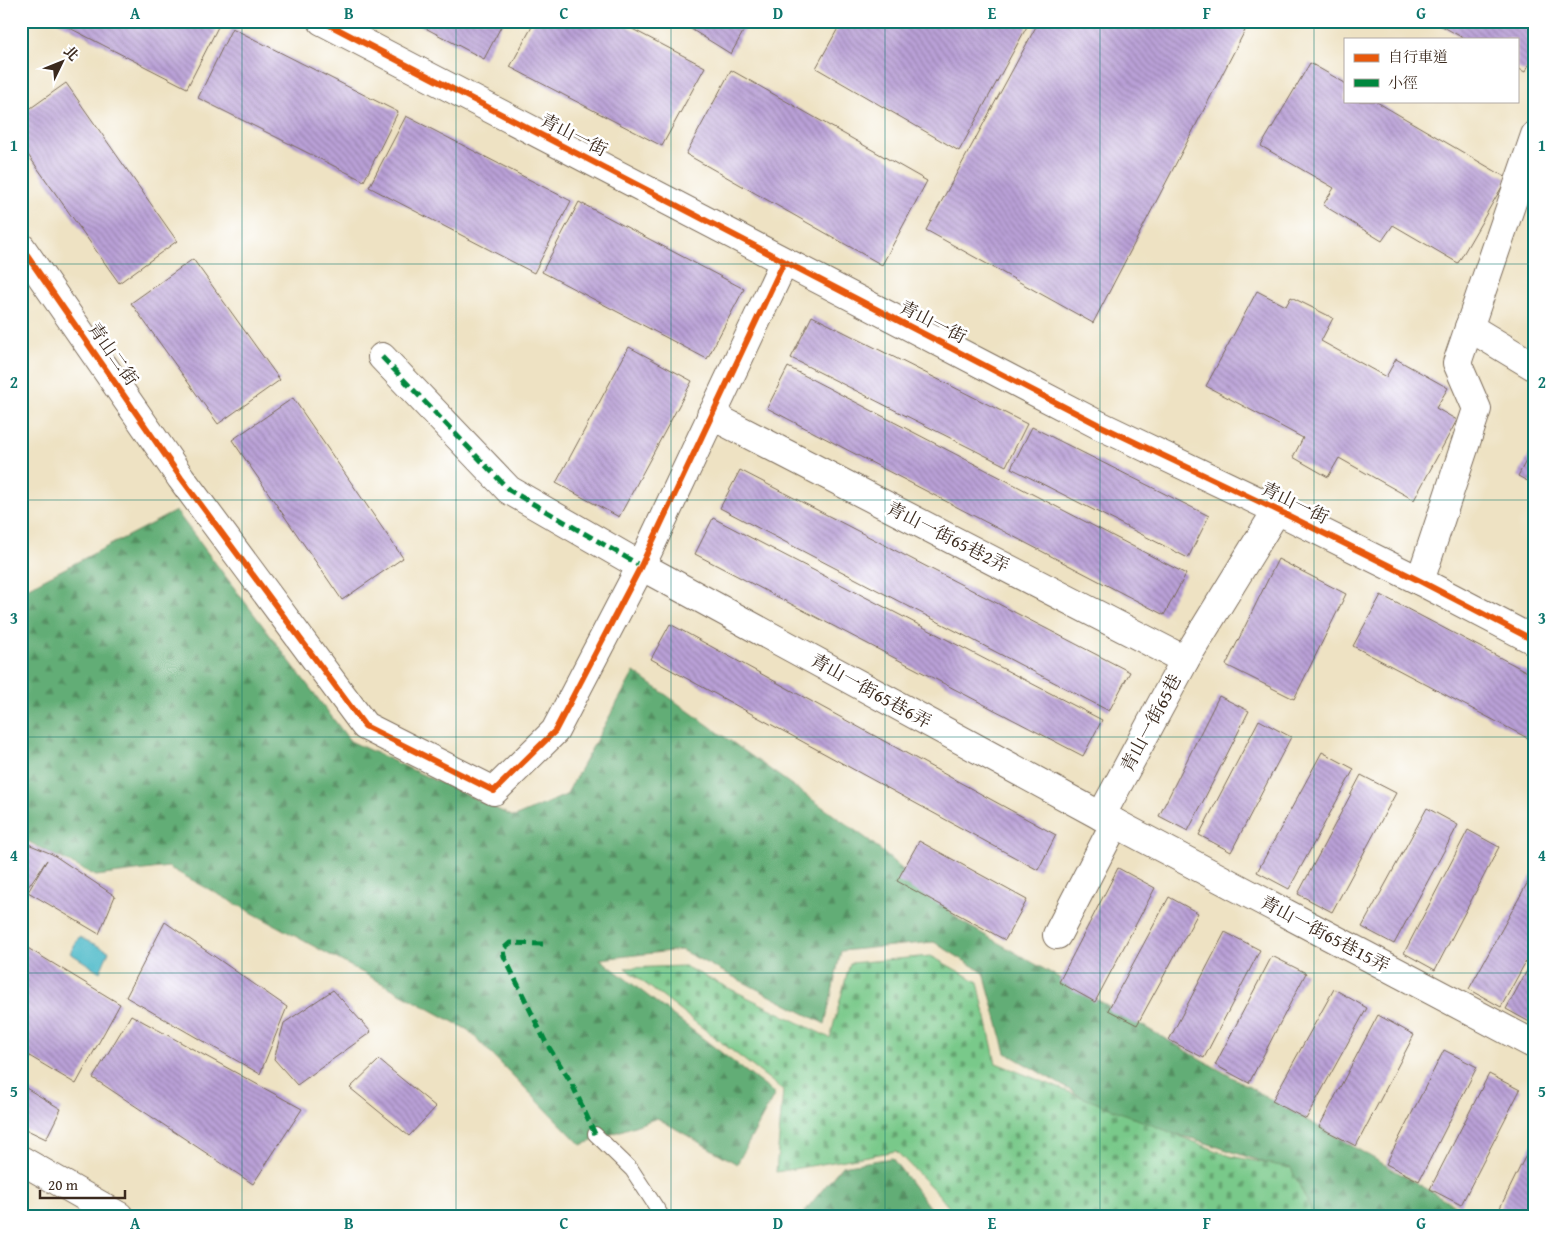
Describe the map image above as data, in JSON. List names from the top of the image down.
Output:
{
  "streets": {
    "street": [
      "青山一街",
      "青山二街",
      "青山一街65巷2弄",
      "青山一街65巷6弄",
      "青山一街65巷",
      "青山一街65巷15弄"
    ]
  },
  "crossings": [
    ["青山一街", "青山一街65巷"],
    ["青山二街", "青山一街65巷6弄"],
    ["青山一街65巷2弄", "青山一街65巷"],
    ["青山一街65巷6弄", "青山一街65巷"],
    ["青山一街65巷6弄", "青山一街65巷15弄"],
    ["青山一街65巷", "青山一街65巷15弄"]
  ],
  "legend": ["自行車道", "小徑"],
  "scale_bar": "20 m",
  "north": "top right",
  "grid": {
    "columns": [
      "A",
      "B",
      "C",
      "D",
      "E",
      "F",
      "G"
    ],
    "rows": [
      "1",
      "2",
      "3",
      "4",
      "5"
    ]
  }
}
